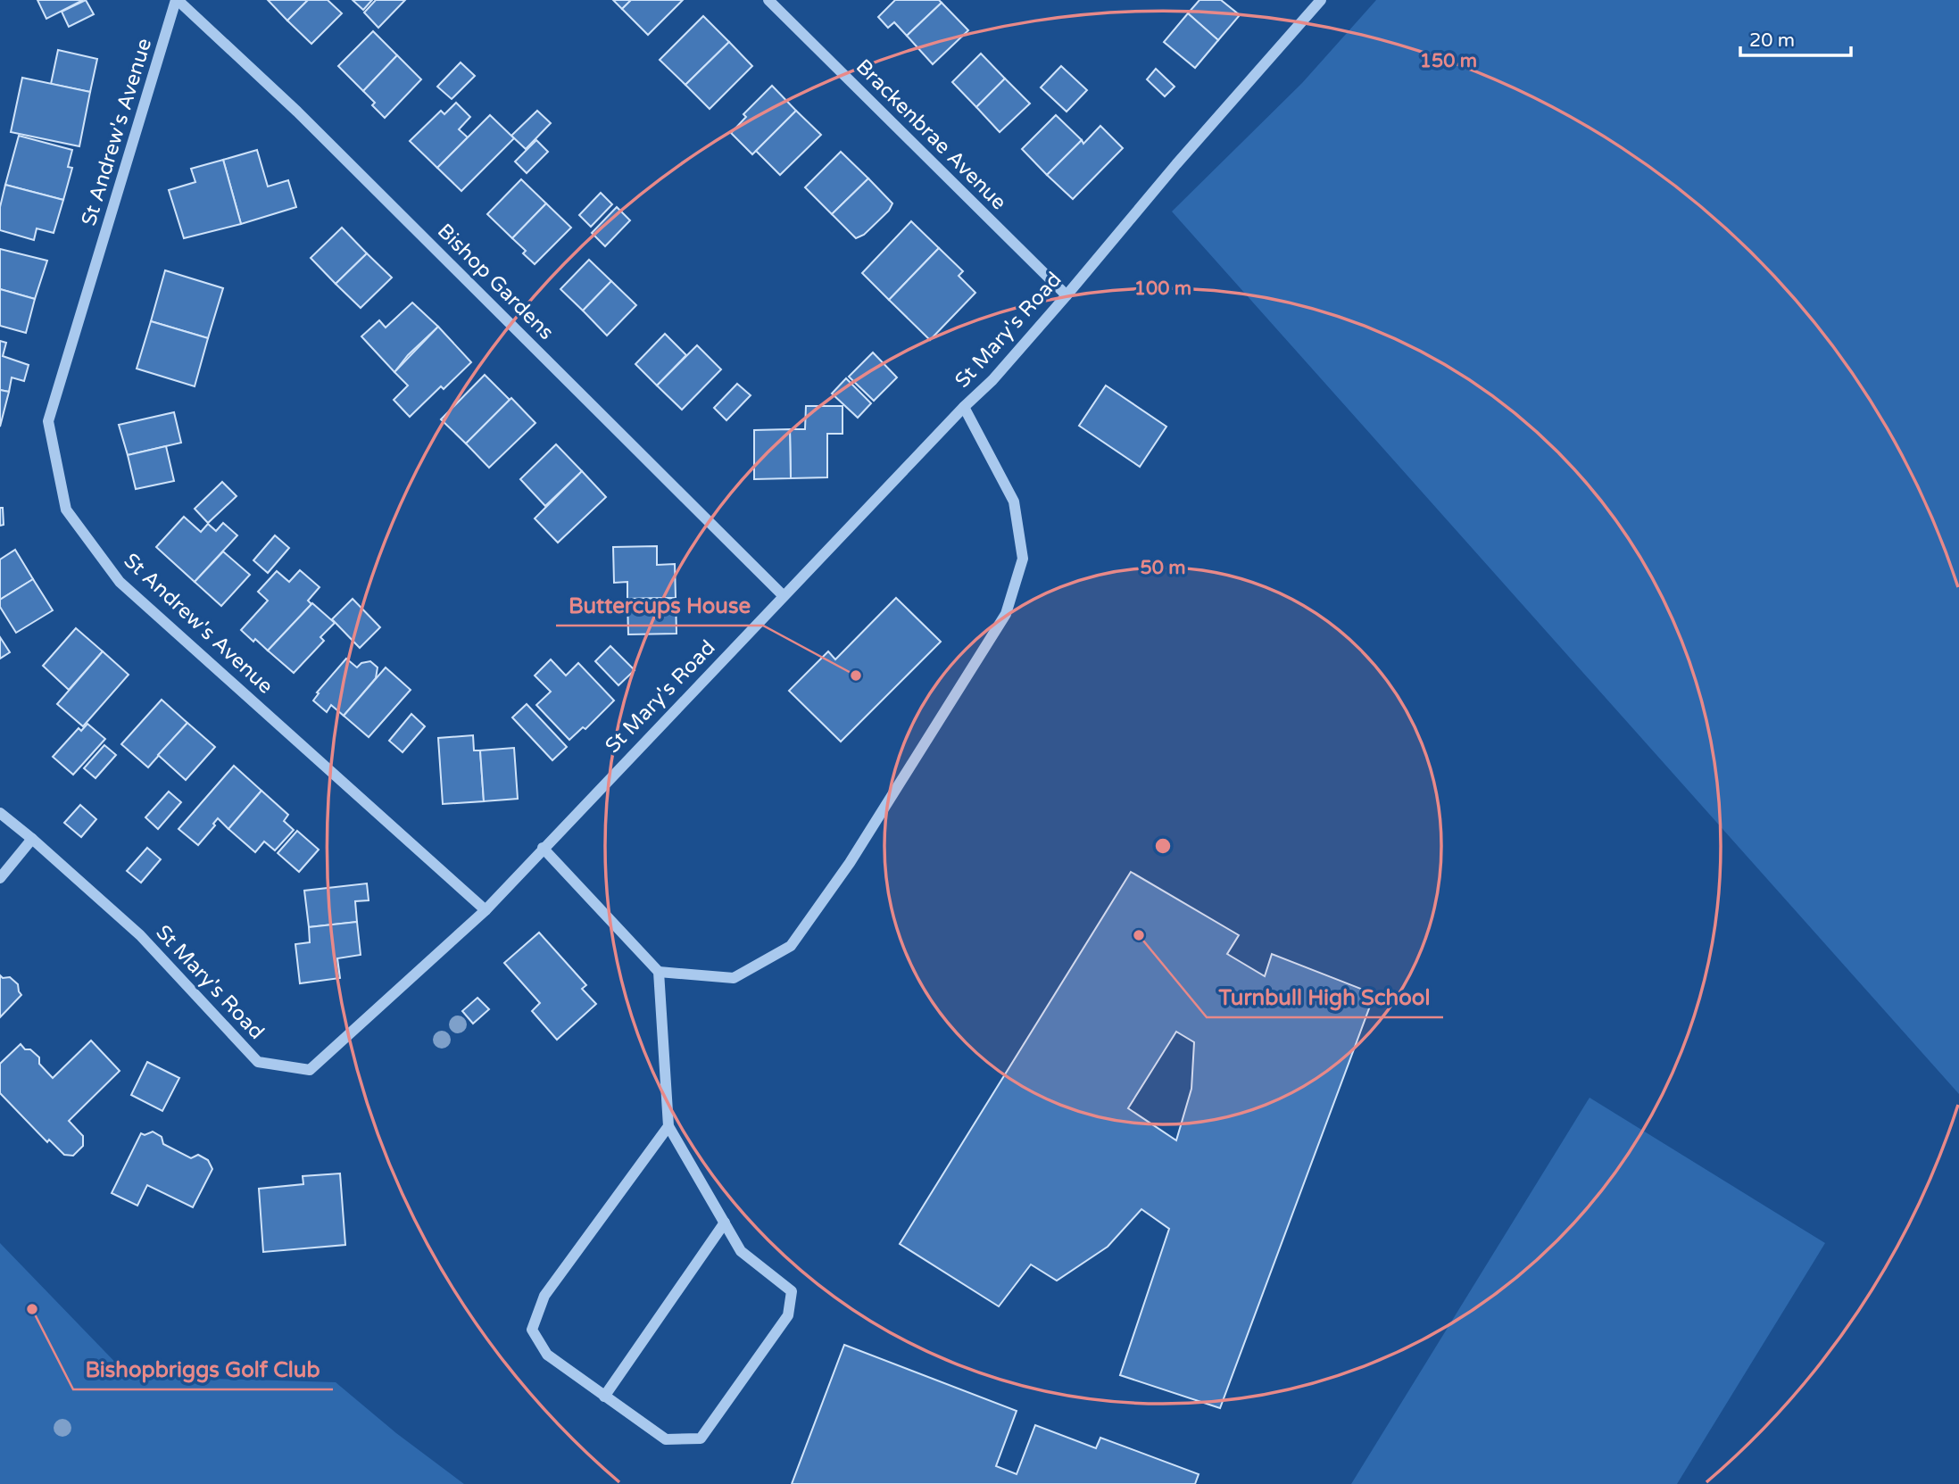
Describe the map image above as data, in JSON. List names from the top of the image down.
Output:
{
  "streets": {
    "street": [
      "St Andrew's Avenue",
      "Brackenbrae Avenue",
      "Bishop Gardens",
      "St Mary's Road"
    ]
  },
  "crossings": [
    ["St Andrew's Avenue", "Bishop Gardens"],
    ["St Andrew's Avenue", "St Mary's Road"],
    ["Brackenbrae Avenue", "St Mary's Road"],
    ["Bishop Gardens", "St Mary's Road"]
  ],
  "places": ["Buttercups House", "Turnbull High School", "Bishopbriggs Golf Club"],
  "scale_bar": "20 m",
  "rings": ["150 m", "100 m", "50 m"]
}
